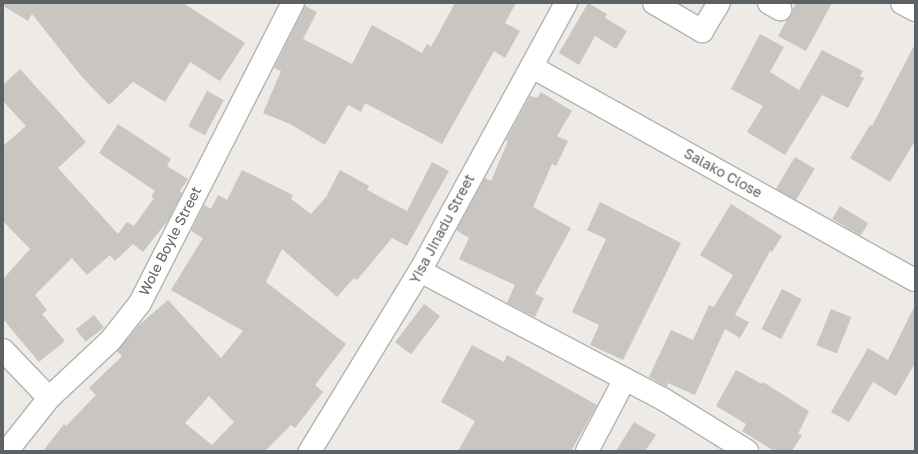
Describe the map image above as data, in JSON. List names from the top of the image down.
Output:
{
  "streets": {
    "street": ["Salako Close", "Yisa Jinadu Street", "Wole Boyle Street"]
  },
  "crossings": [
    ["Salako Close", "Yisa Jinadu Street"]
  ]
}
